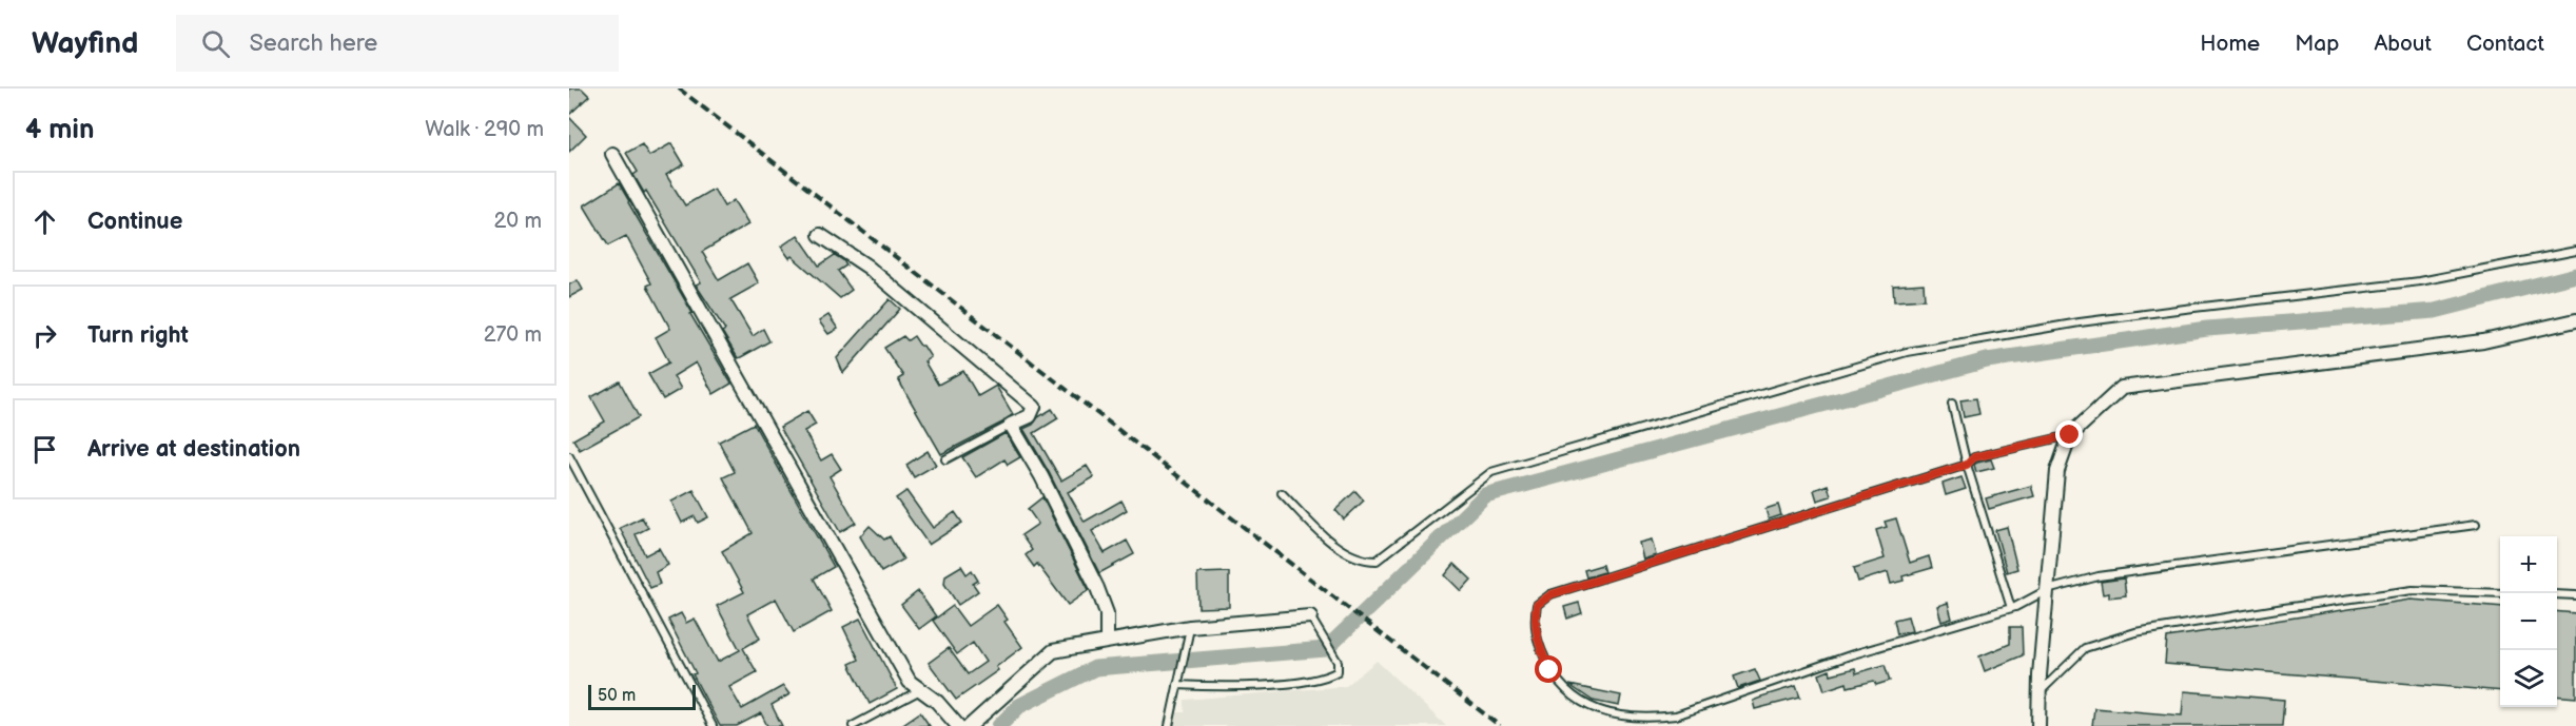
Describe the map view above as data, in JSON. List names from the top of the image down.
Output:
{
  "scale_bar": "50 m",
  "page": {
    "header": "Wayfind",
    "search": "Search here",
    "nav": [
      "Home",
      "Map",
      "About",
      "Contact"
    ],
    "heading": ["4 min", "Walk · 290 m"],
    "list": [
      ["Continue", "20 m"],
      ["Turn right", "270 m"],
      "Arrive at destination"
    ],
    "map_buttons": ["+", "−"],
    "scale": "50 m"
  }
}
